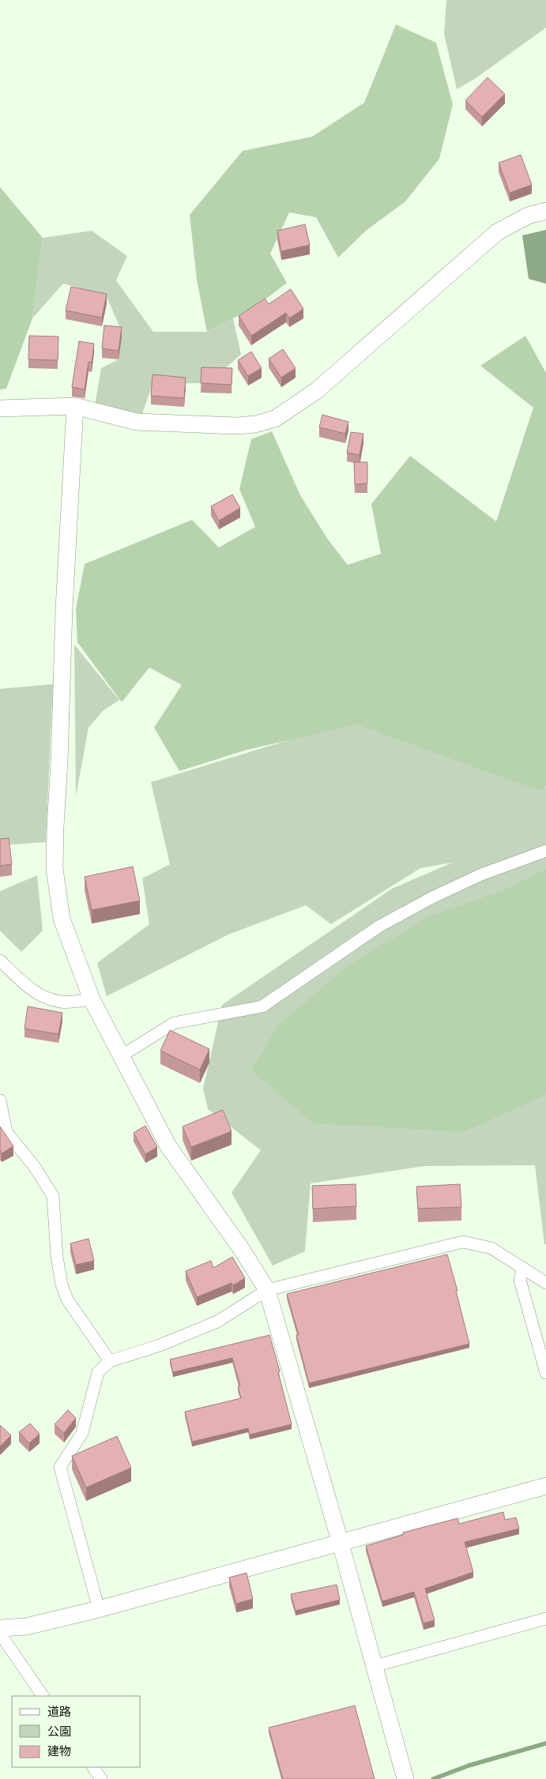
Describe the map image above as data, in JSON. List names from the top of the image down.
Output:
{
  "legend": ["道路", "公園", "建物"]
}
